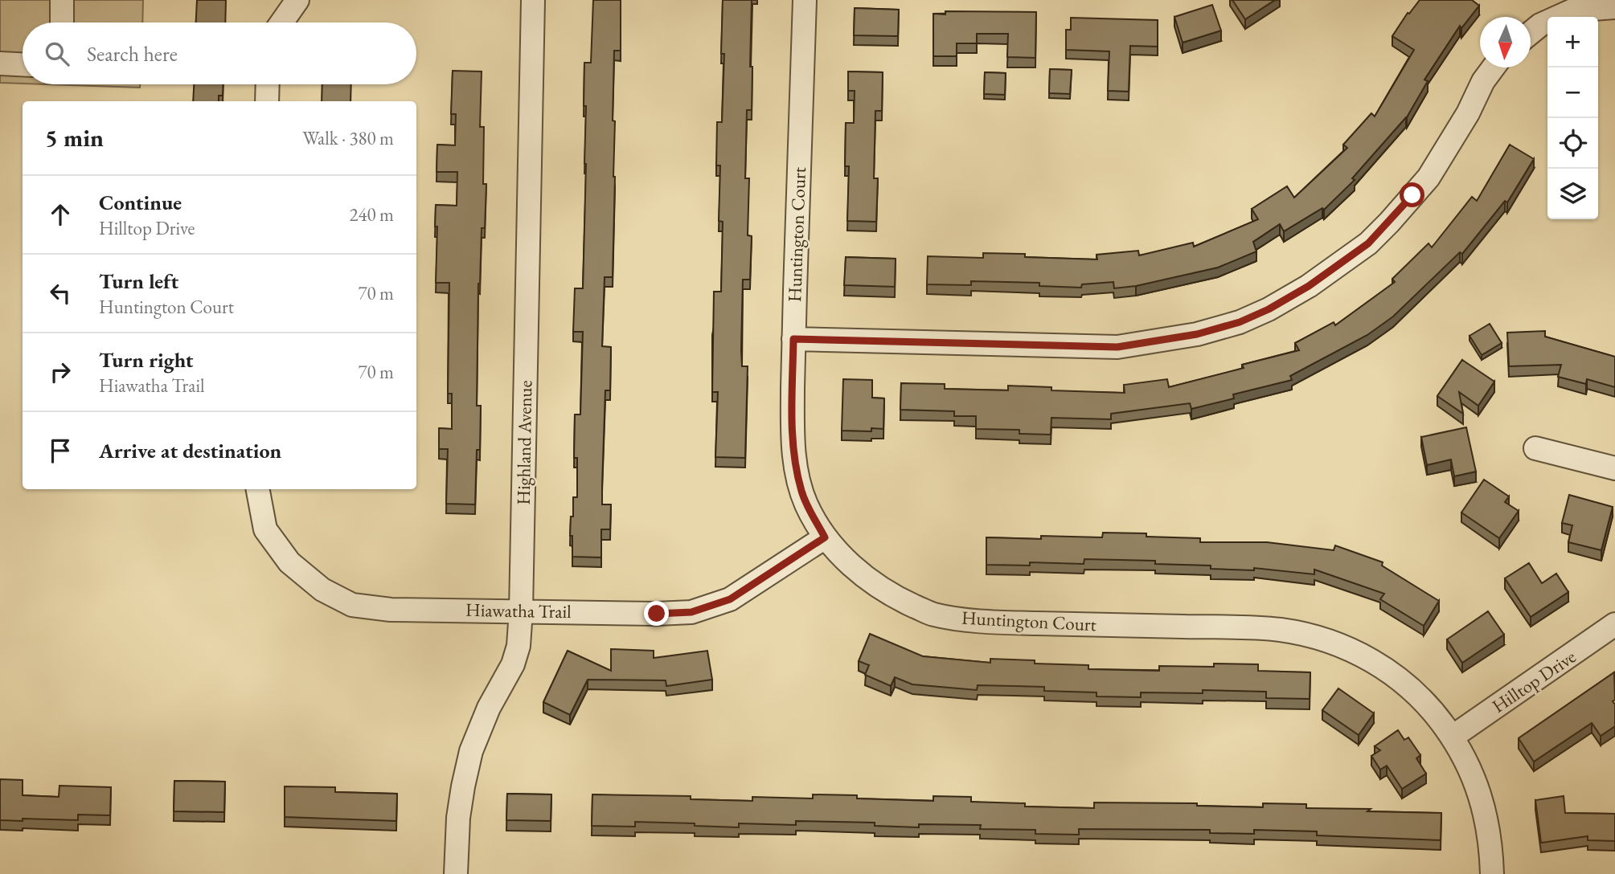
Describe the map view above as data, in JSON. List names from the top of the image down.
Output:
{
  "streets": {
    "street": [
      "Huntington Court",
      "Highland Avenue",
      "Hiawatha Trail",
      "Hilltop Drive"
    ]
  },
  "crossings": [
    ["Huntington Court", "Hiawatha Trail"],
    ["Huntington Court", "Hilltop Drive"],
    ["Highland Avenue", "Hiawatha Trail"]
  ],
  "north": "bottom",
  "page": {
    "map_buttons": ["+", "−"],
    "search": "Search here",
    "heading": ["5 min", "Walk · 380 m"],
    "list": [
      ["Continue", "Hilltop Drive", "240 m"],
      ["Turn left", "Huntington Court", "70 m"],
      ["Turn right", "Hiawatha Trail", "70 m"],
      "Arrive at destination"
    ]
  }
}
